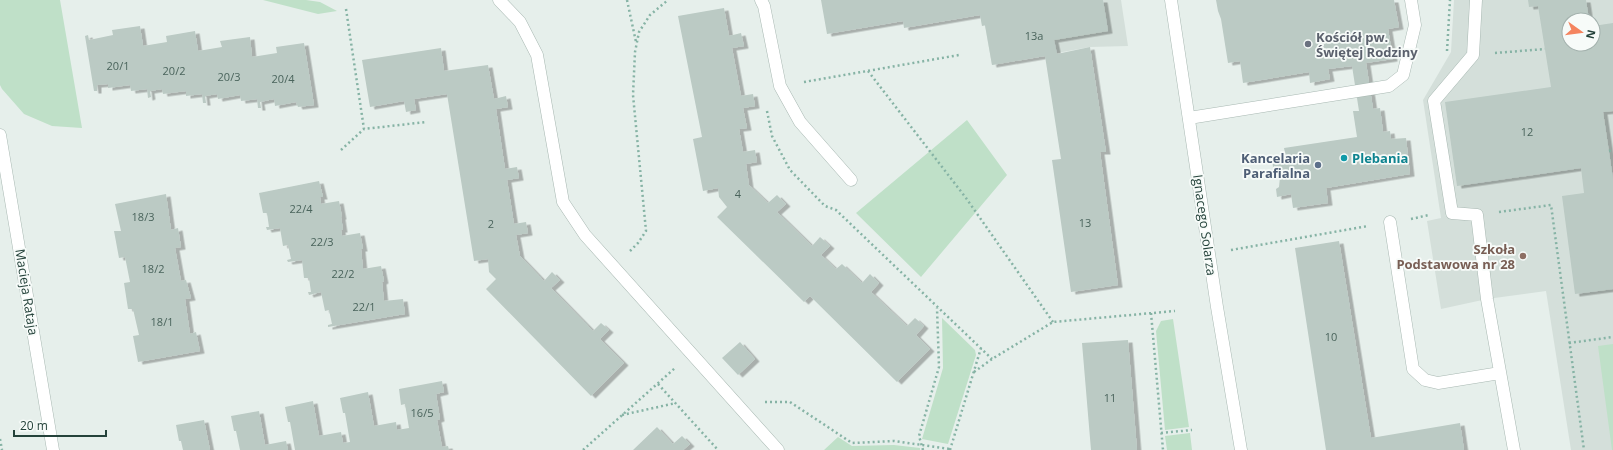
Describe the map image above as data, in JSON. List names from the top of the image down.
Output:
{
  "streets": {
    "street": ["Ignacego Solarza", "Macieja Rataja"]
  },
  "places": [
    "Kościół pw. Świętej Rodziny",
    "Plebania",
    "Kancelaria Parafialna",
    "Szkoła Podstawowa nr 28"
  ],
  "house_numbers": [
    "13a",
    "20/1",
    "20/2",
    "20/3",
    "20/4",
    "12",
    "4",
    "22/4",
    "18/3",
    "13",
    "2",
    "22/3",
    "18/2",
    "22/2",
    "22/1",
    "18/1",
    "10",
    "11",
    "16/5"
  ],
  "scale_bar": "20 m",
  "north": "right"
}
